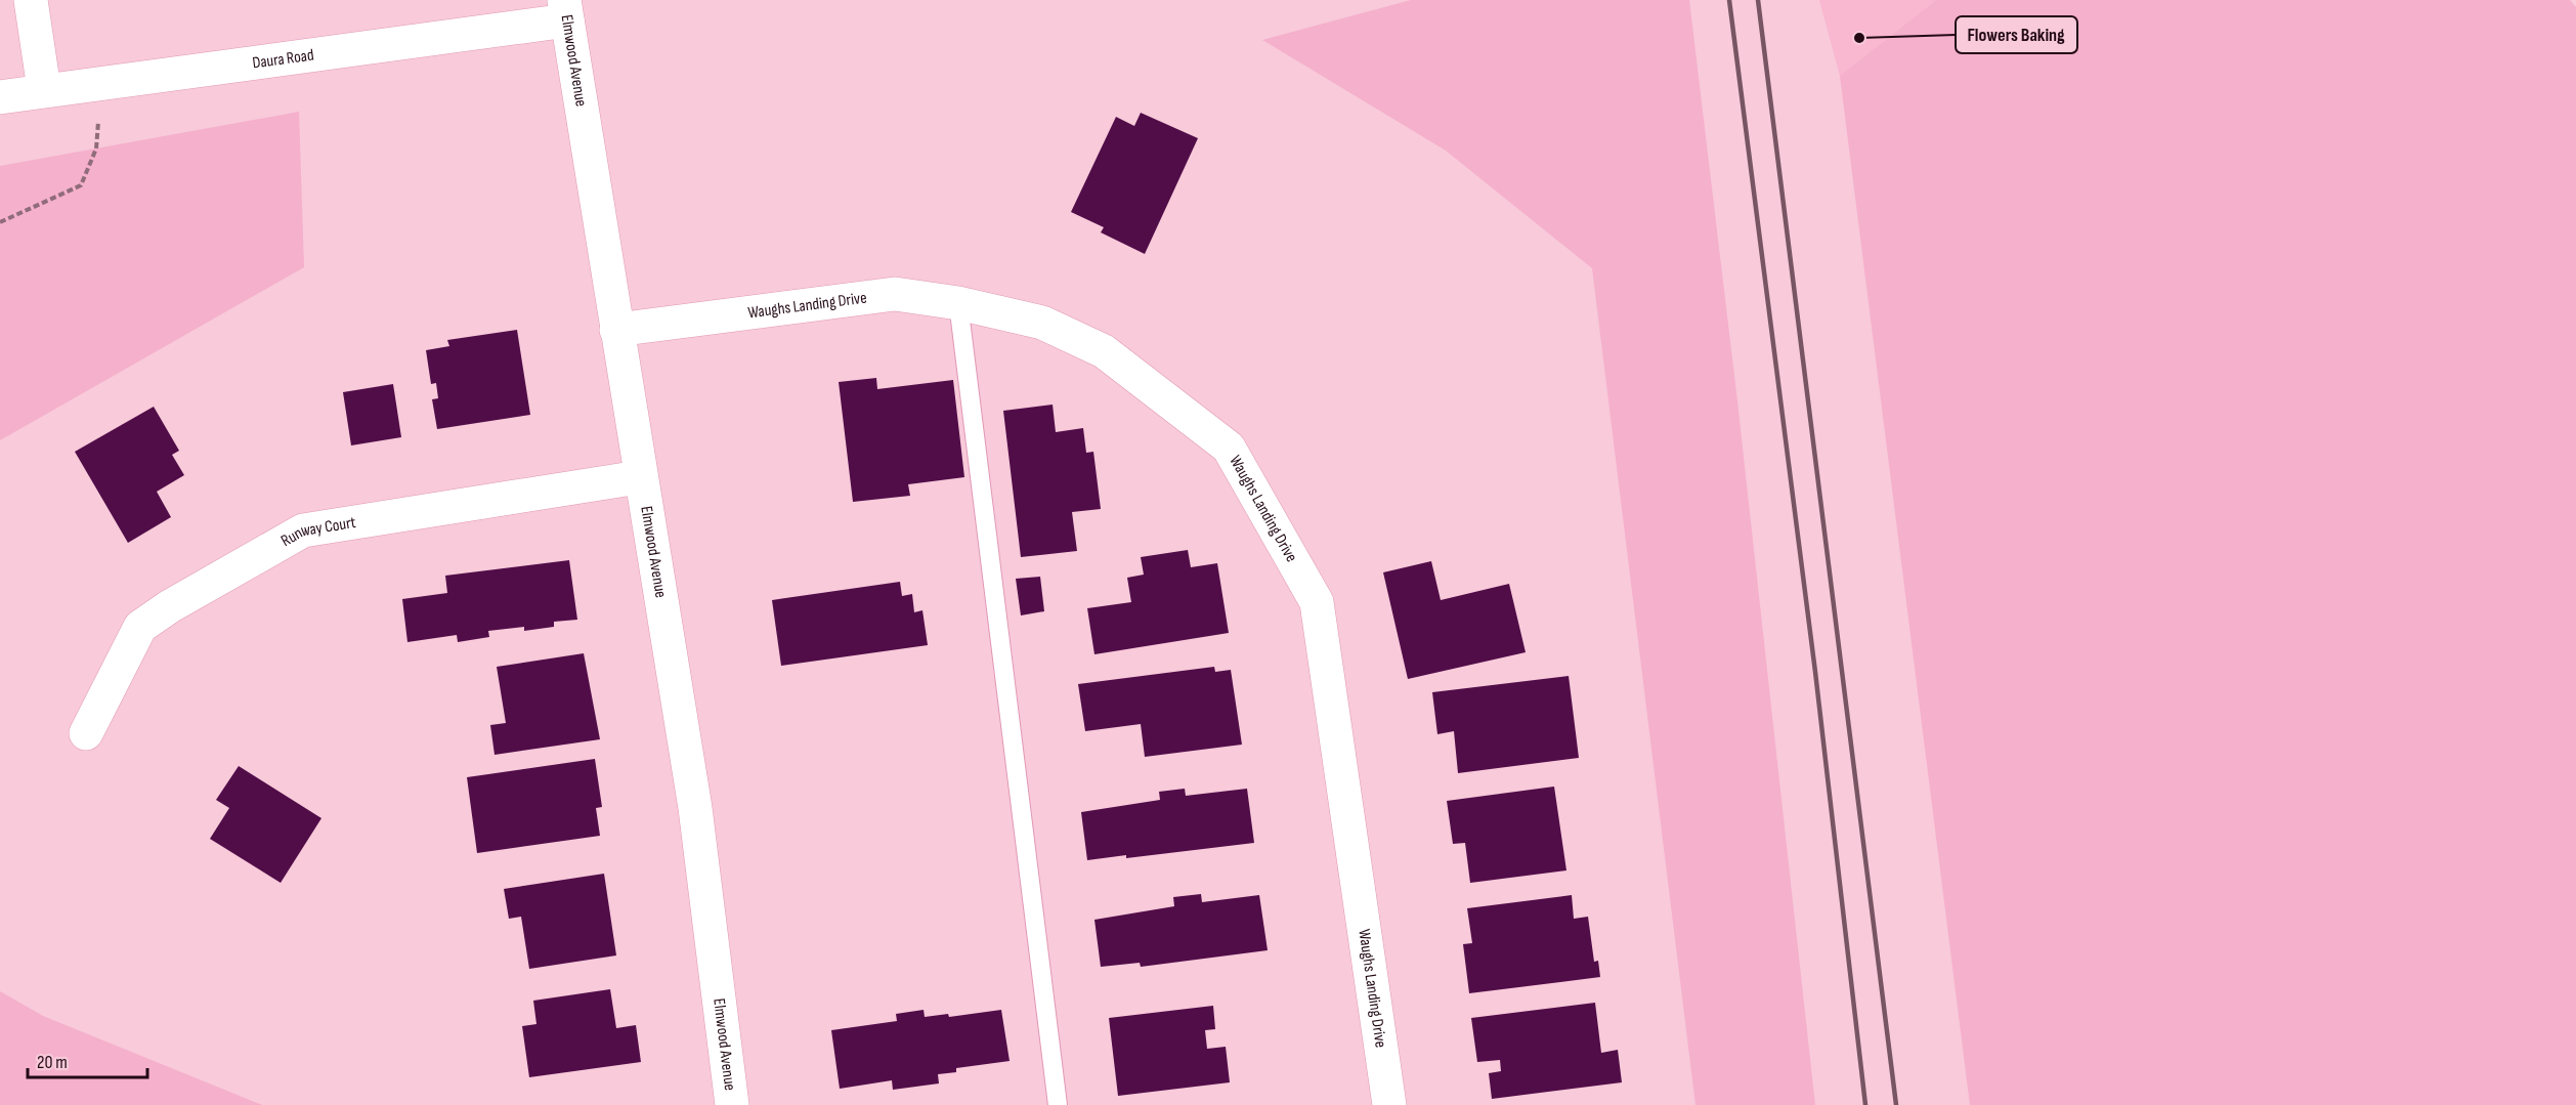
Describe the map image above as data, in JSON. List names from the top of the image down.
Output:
{
  "streets": {
    "street": [
      "Daura Road",
      "Elmwood Avenue",
      "Waughs Landing Drive",
      "Runway Court"
    ]
  },
  "crossings": [
    ["Daura Road", "Elmwood Avenue"],
    ["Elmwood Avenue", "Waughs Landing Drive"],
    ["Elmwood Avenue", "Runway Court"]
  ],
  "places": ["Flowers Baking"],
  "scale_bar": "20 m"
}
